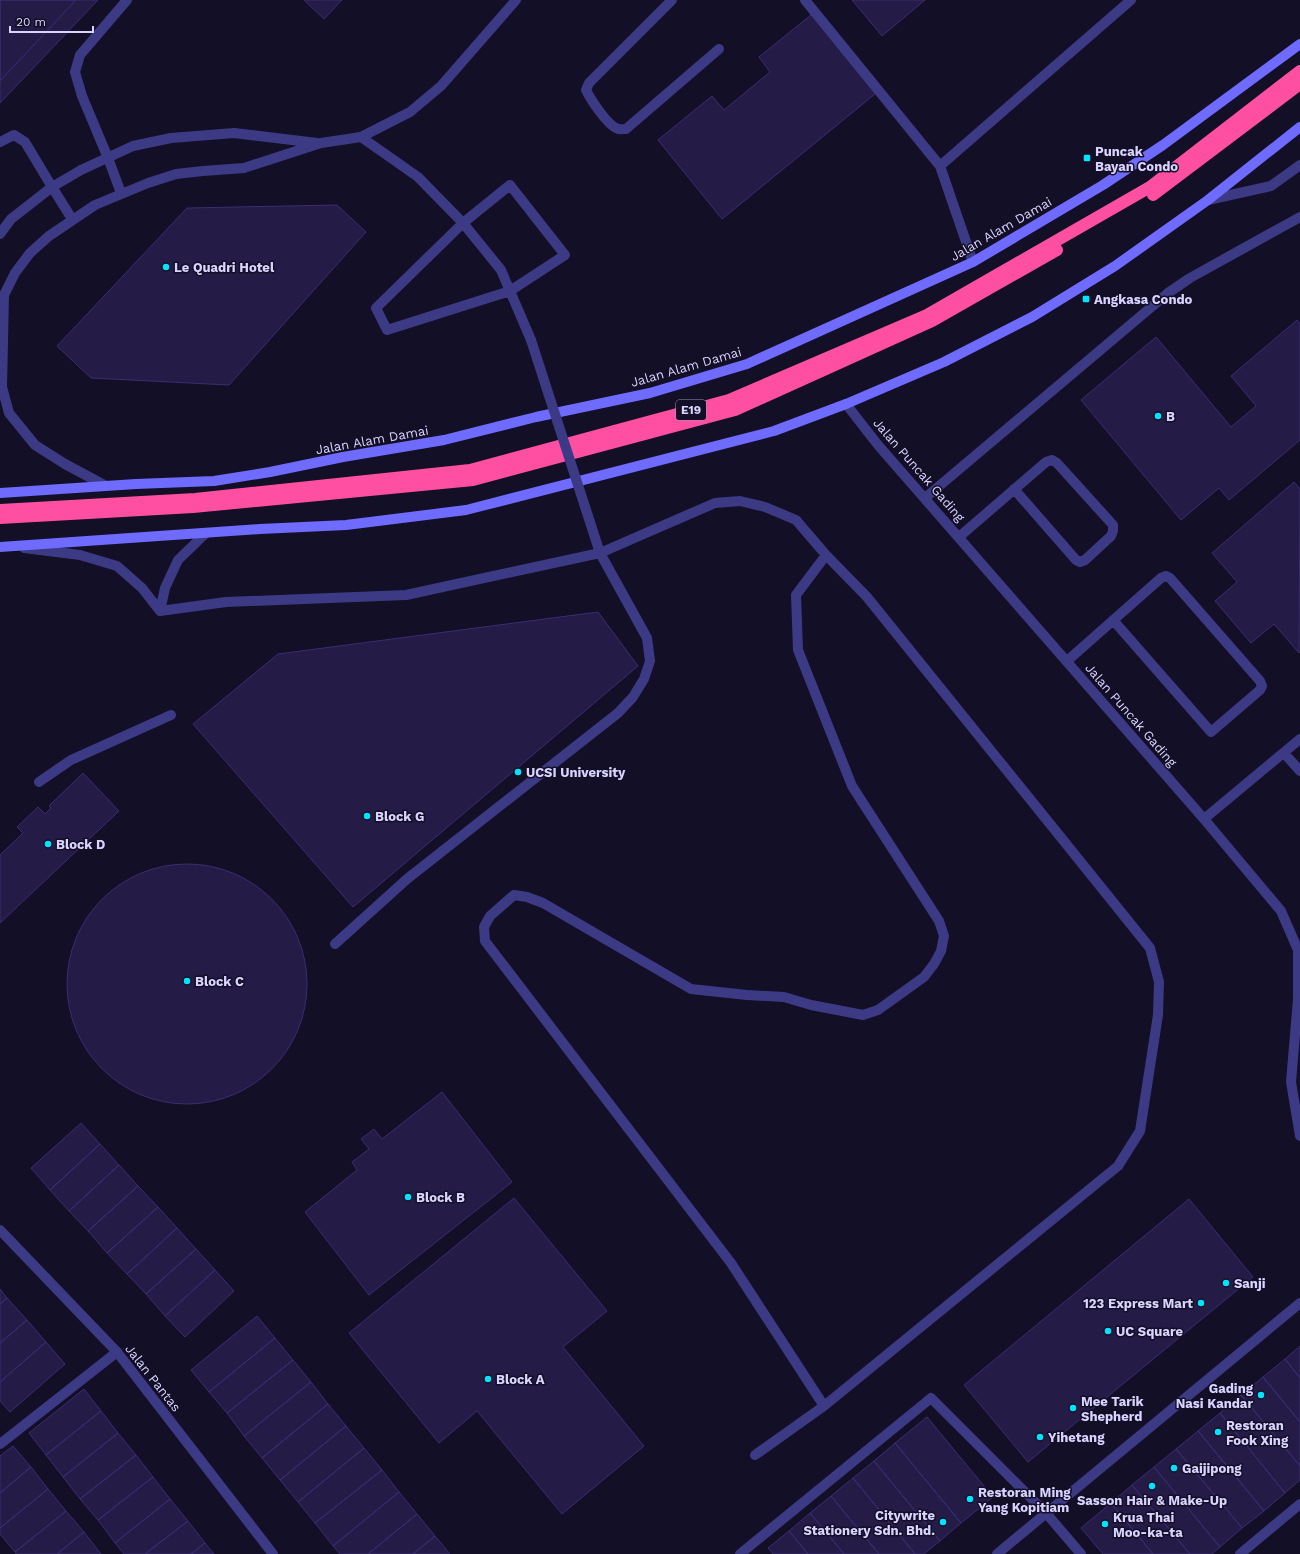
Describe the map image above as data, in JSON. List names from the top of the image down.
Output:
{
  "streets": {
    "highway": ["E19"],
    "main road": ["Jalan Alam Damai"],
    "street": ["Jalan Puncak Gading", "Jalan Pantas"]
  },
  "places": {
    "transit": ["Puncak Bayan Condo", "Angkasa Condo"],
    "other": [
      "Le Quadri Hotel",
      "B",
      "UCSI University",
      "Block G",
      "Block D",
      "Block C",
      "Block B",
      "Sanji",
      "123 Express Mart",
      "UC Square",
      "Block A",
      "Gading Nasi Kandar",
      "Mee Tarik Shepherd",
      "Restoran Fook Xing",
      "Yihetang",
      "Gaijipong",
      "Sasson Hair & Make-Up",
      "Restoran Ming Yang Kopitiam",
      "Citywrite Stationery Sdn. Bhd.",
      "Krua Thai Moo-ka-ta"
    ]
  },
  "scale_bar": "20 m"
}
